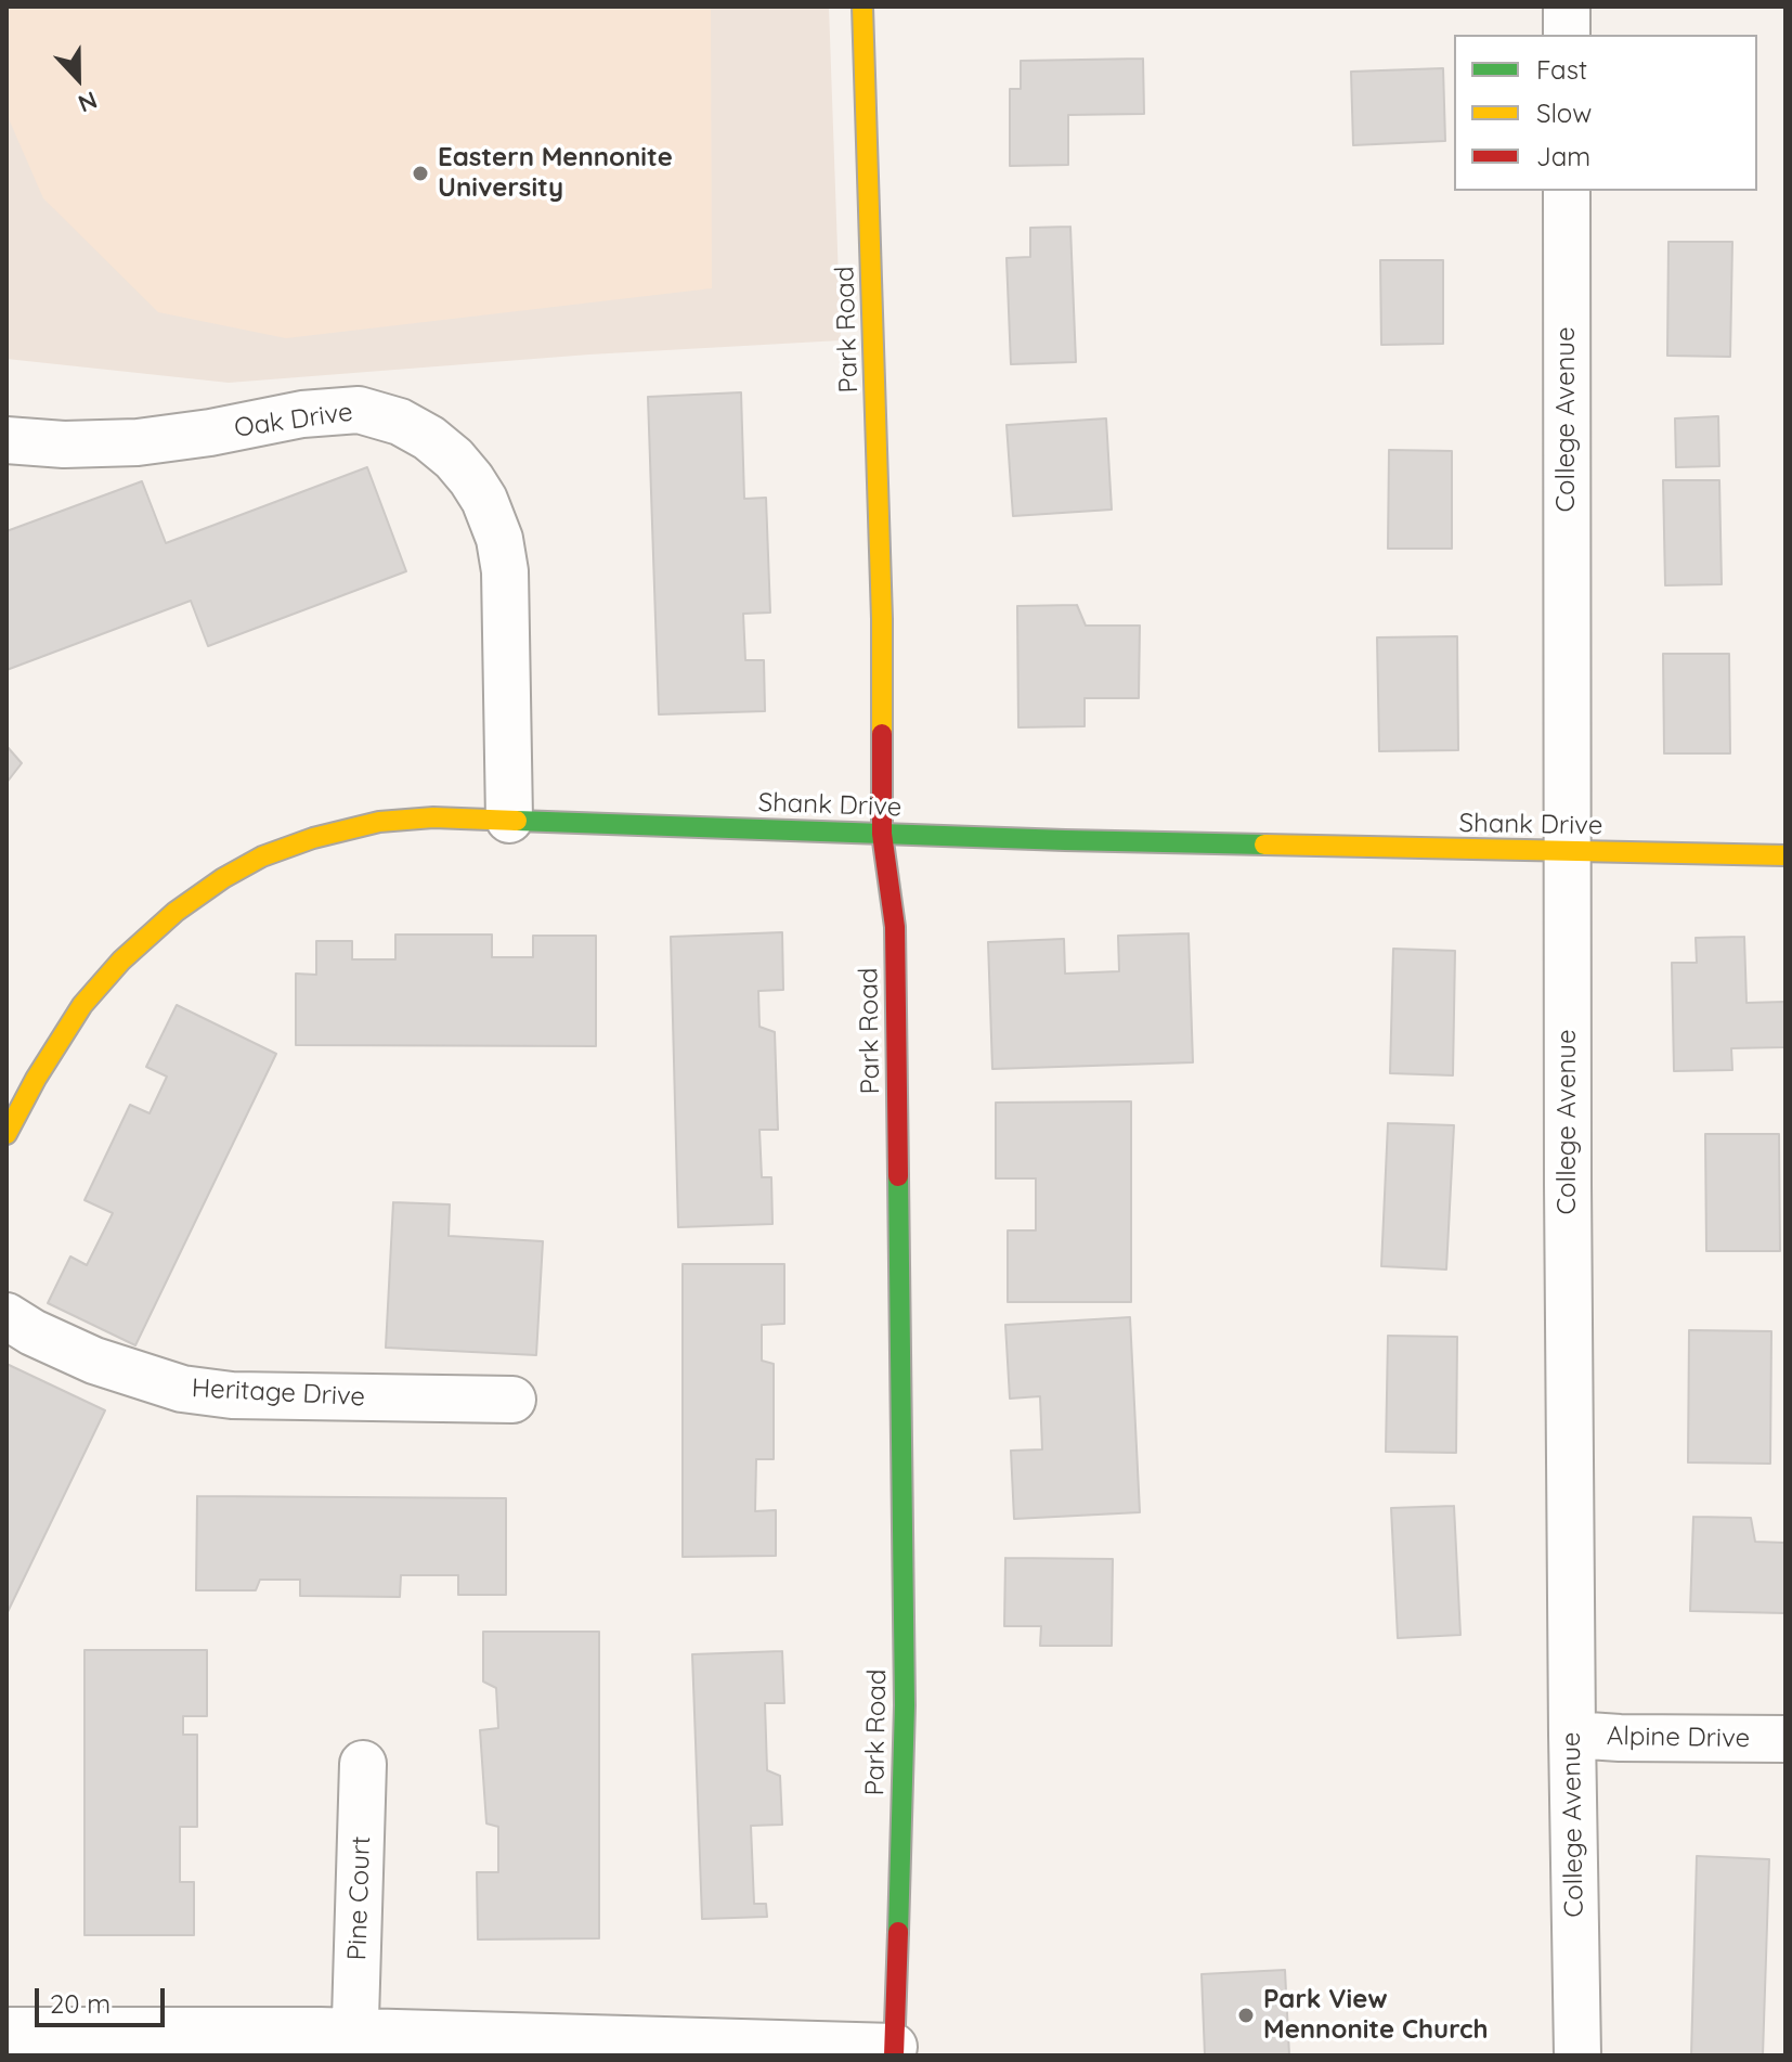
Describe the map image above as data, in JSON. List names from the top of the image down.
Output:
{
  "streets": {
    "street": [
      "Park Road",
      "College Avenue",
      "Oak Drive",
      "Shank Drive",
      "Heritage Drive",
      "Alpine Drive",
      "Pine Court"
    ]
  },
  "crossings": [
    ["Park Road", "Shank Drive"],
    ["College Avenue", "Shank Drive"],
    ["College Avenue", "Alpine Drive"],
    ["Oak Drive", "Shank Drive"]
  ],
  "places": ["Eastern Mennonite University", "Park View Mennonite Church"],
  "legend": ["Fast", "Slow", "Jam"],
  "scale_bar": "20 m",
  "north": "bottom"
}
